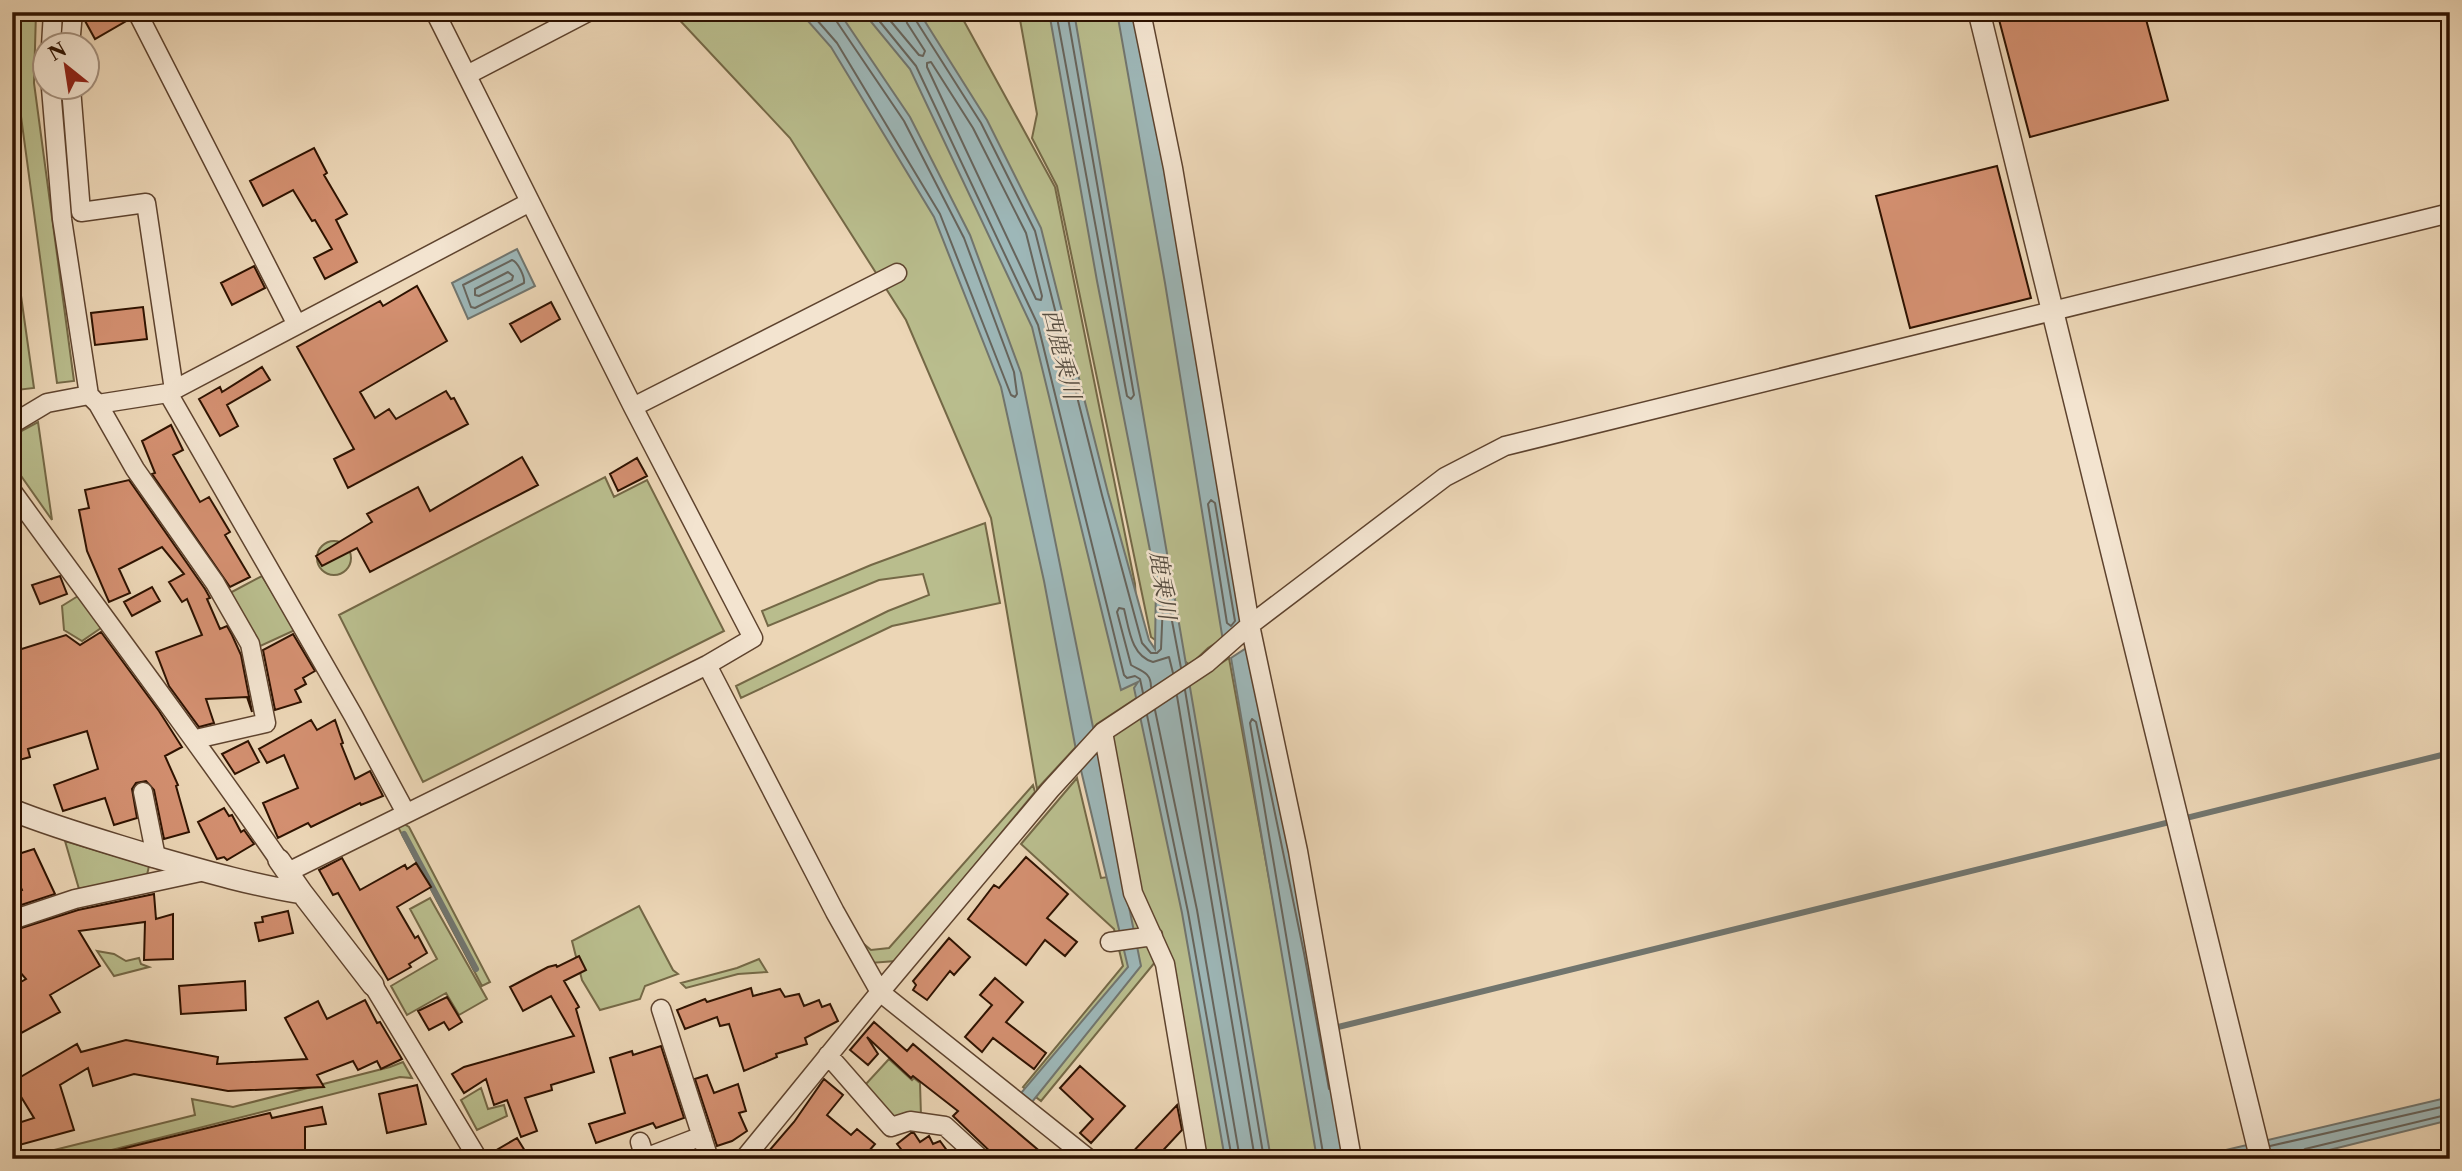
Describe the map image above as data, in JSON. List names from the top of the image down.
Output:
{
  "water": ["西鹿乗川", "鹿乗川"],
  "north": "top left"
}
